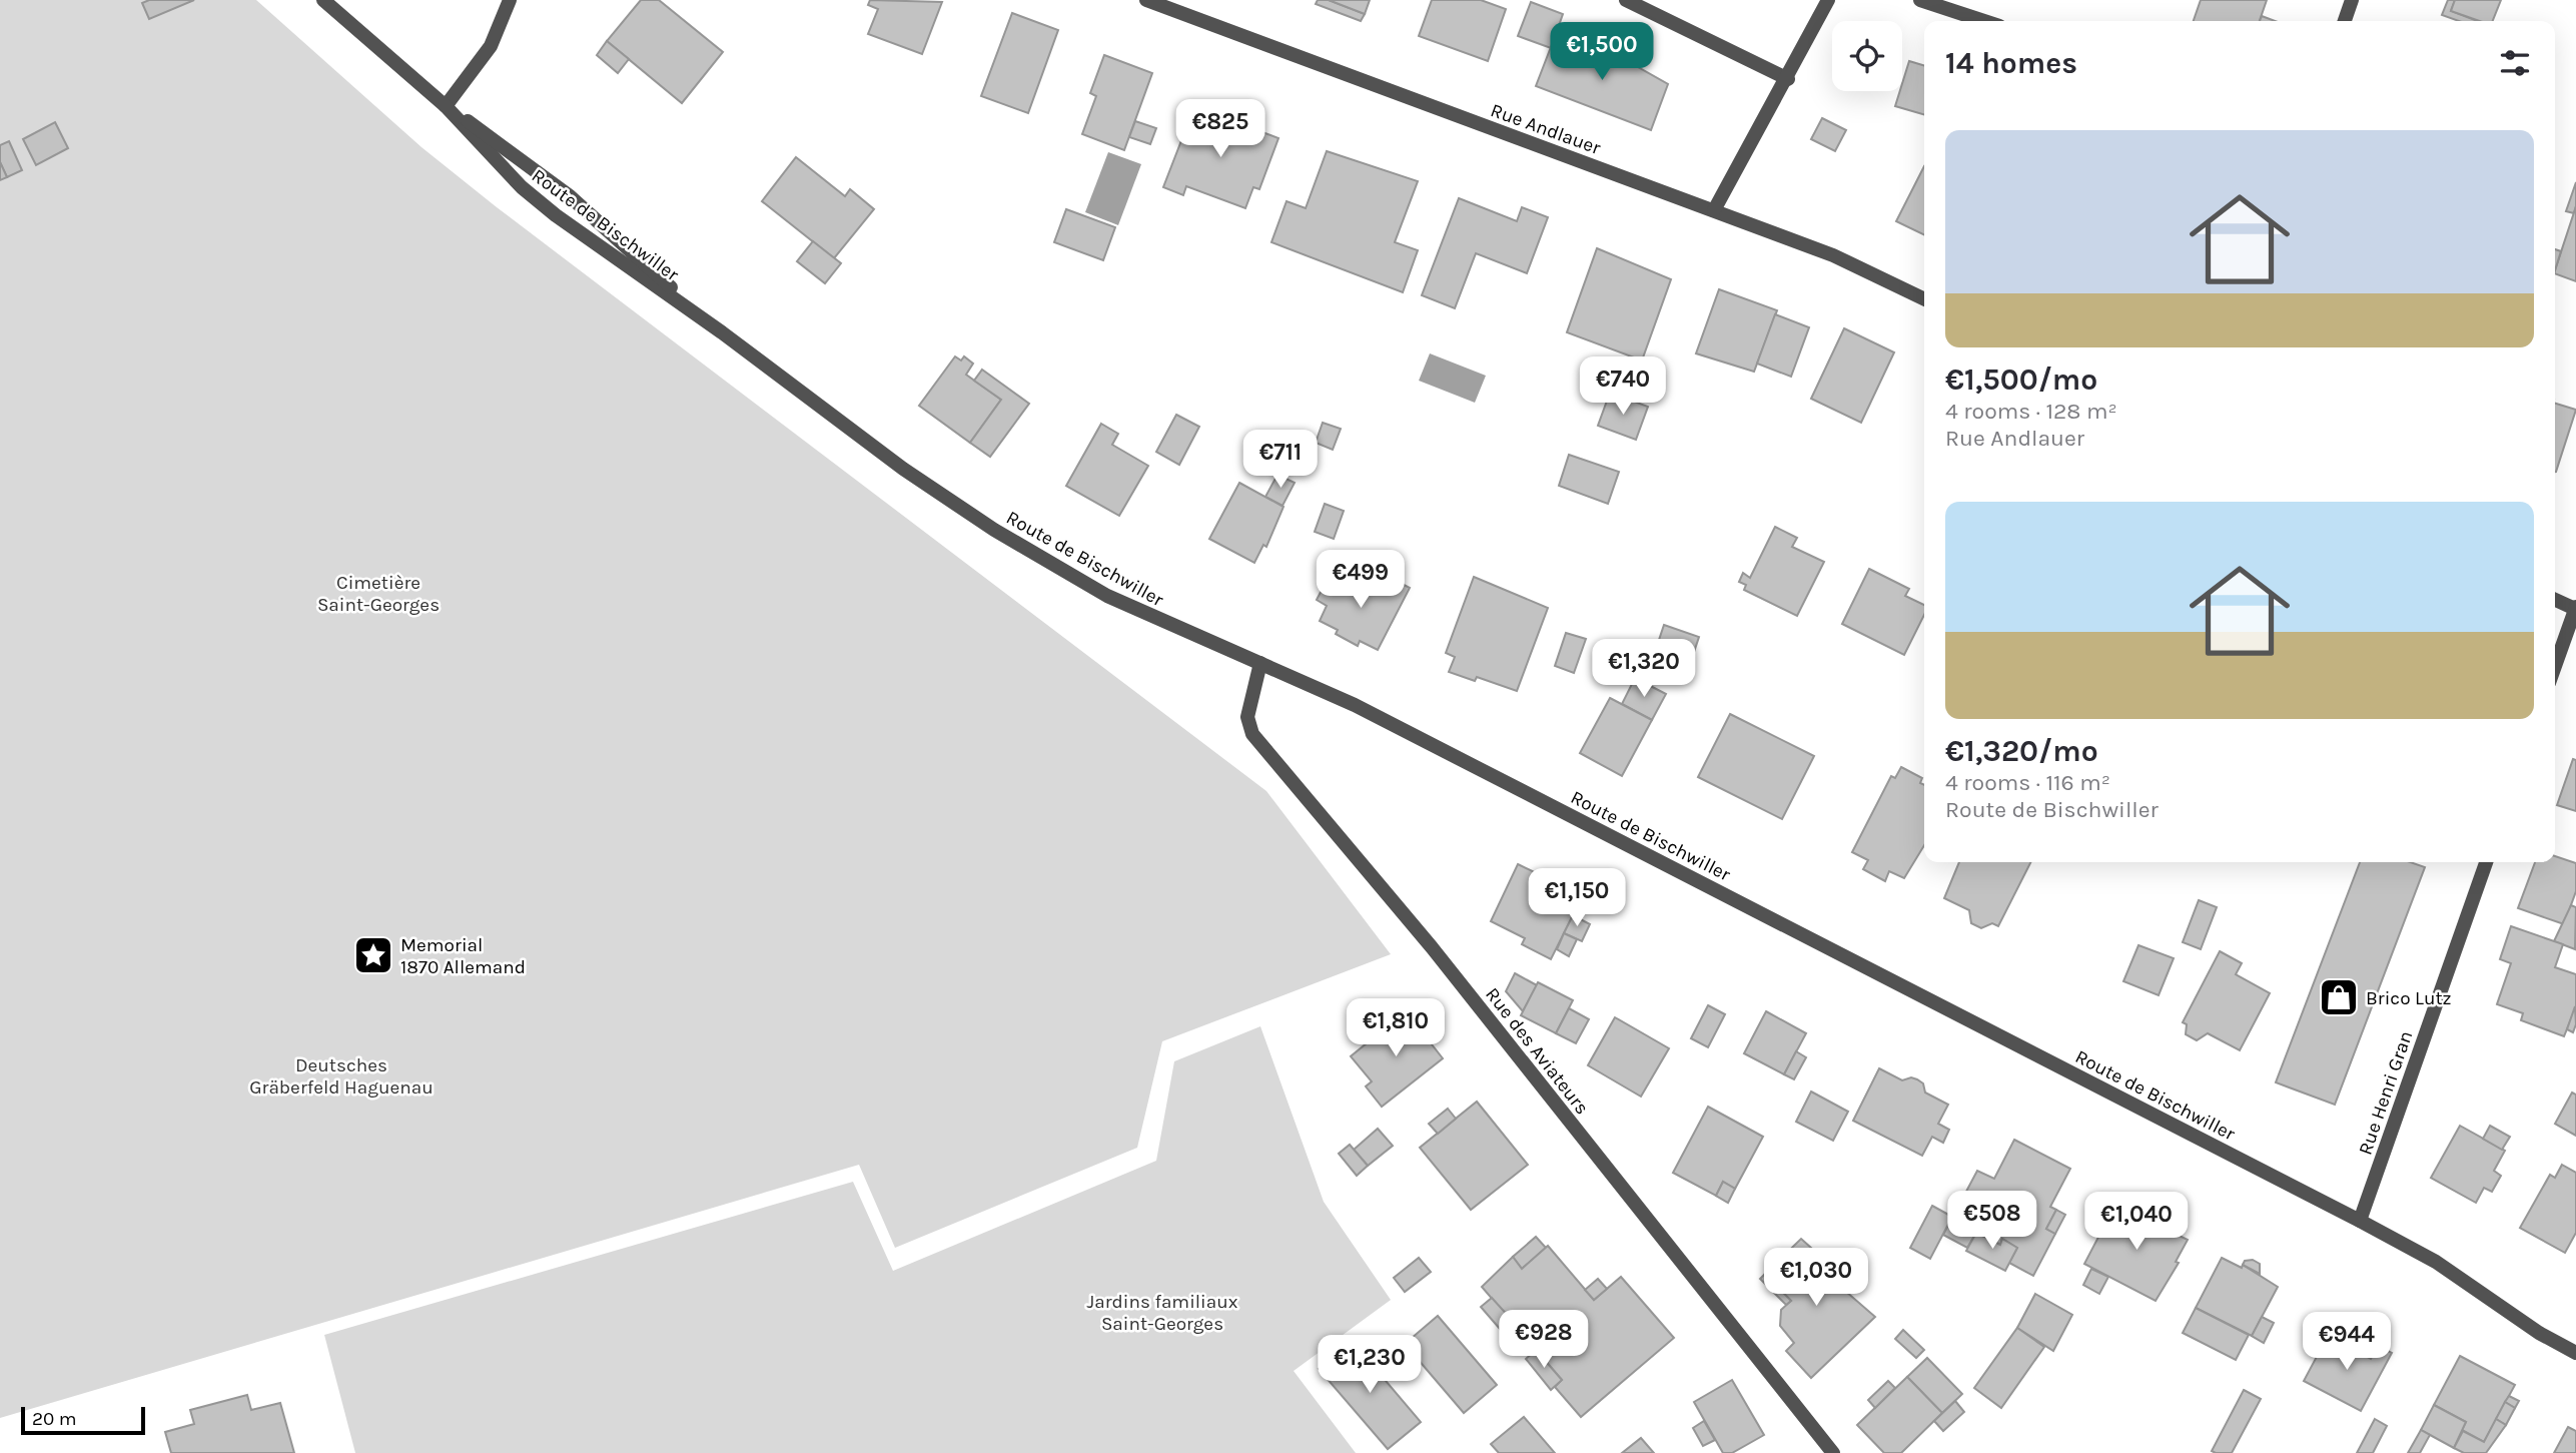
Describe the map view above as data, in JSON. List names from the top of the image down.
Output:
{
  "streets": {
    "street": [
      "Rue Andlauer",
      "Route de Bischwiller",
      "Rue des Aviateurs",
      "Rue Henri Gran"
    ]
  },
  "crossings": [
    ["Route de Bischwiller", "Rue des Aviateurs"],
    ["Route de Bischwiller", "Rue Henri Gran"]
  ],
  "parks": ["Cimetière Saint-Georges", "Deutsches Gräberfeld Haguenau", "Jardins familiaux Saint-Georges"],
  "places": {
    "place": ["Memorial 1870 Allemand"],
    "shop": ["Brico Lutz"]
  },
  "scale_bar": "20 m",
  "page": {
    "heading": "14 homes",
    "price": [
      "€1,500",
      "€825",
      "€740",
      "€711",
      "€499",
      "€1,320",
      "€1,150",
      "€1,810",
      "€508",
      "€1,040",
      "€1,030",
      "€928",
      "€944",
      "€1,230"
    ],
    "list": [
      {
        "name": "€1,500/mo",
        "note": "4 rooms · 128 m² · Rue Andlauer"
      },
      {
        "name": "€1,320/mo",
        "note": "4 rooms · 116 m² · Route de Bischwiller"
      }
    ],
    "scale": "20 m"
  }
}
